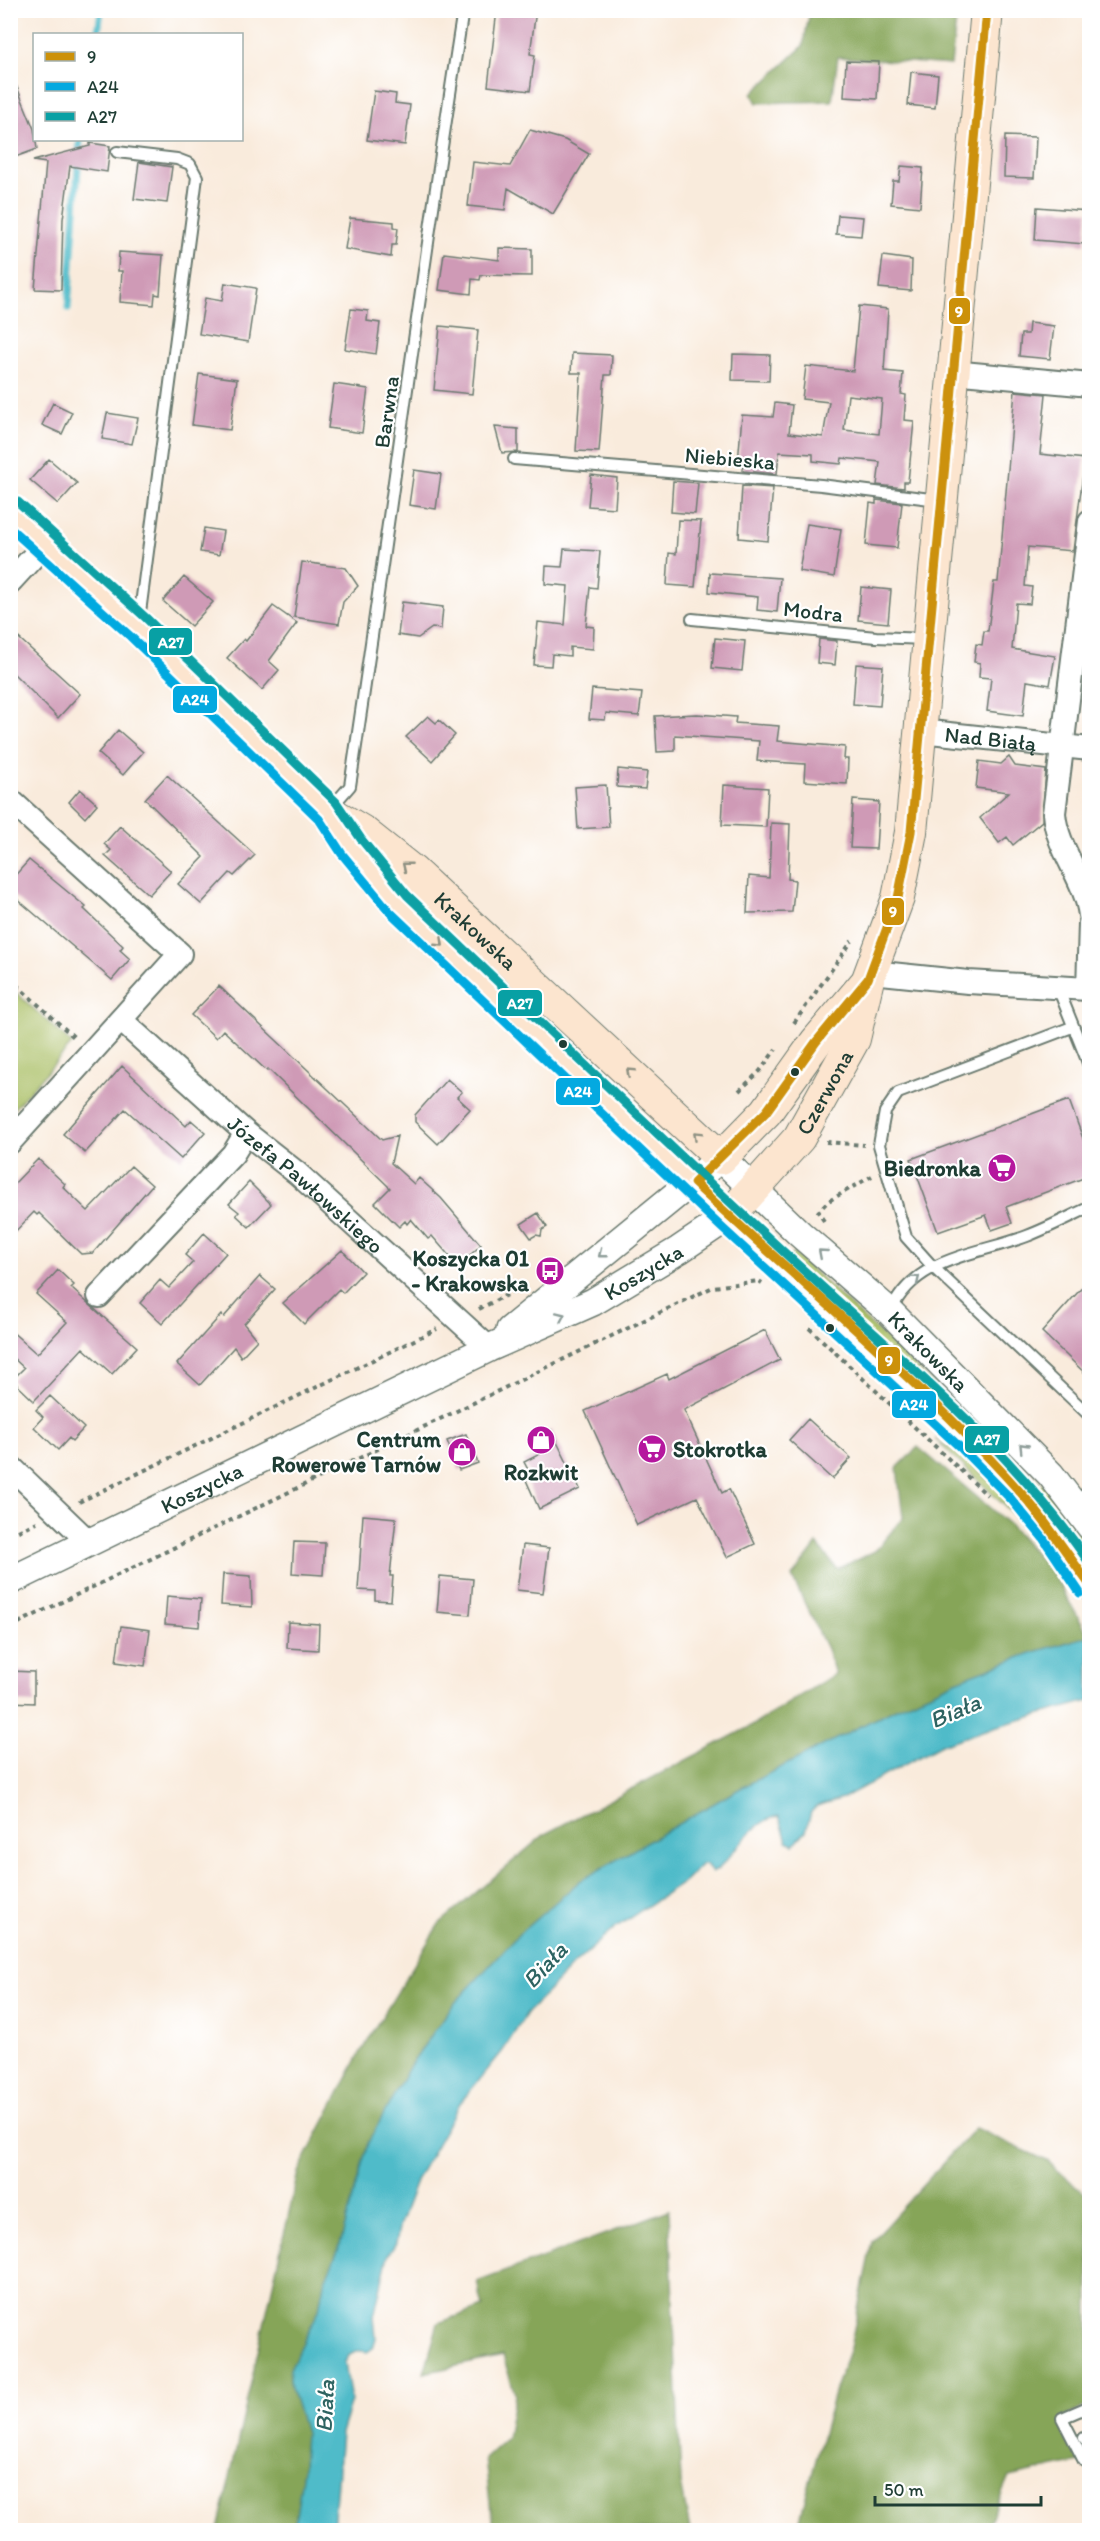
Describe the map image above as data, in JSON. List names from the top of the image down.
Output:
{
  "streets": {
    "main road": ["Krakowska", "Czerwona"],
    "street": ["Nad Białą", "Józefa Pawłowskiego", "Koszycka"],
    "lane": ["Barwna", "Niebieska", "Modra"]
  },
  "crossings": [
    ["Barwna", "Krakowska"],
    ["Niebieska", "Czerwona"],
    ["Modra", "Czerwona"],
    ["Nad Białą", "Czerwona"],
    ["Krakowska", "Czerwona"],
    ["Krakowska", "Koszycka"],
    ["Józefa Pawłowskiego", "Koszycka"]
  ],
  "water": ["Biała"],
  "places": {
    "supermarket": ["Biedronka", "Stokrotka"],
    "bus stop": ["Koszycka 01 - Krakowska"],
    "shop": ["Rozkwit", "Centrum Rowerowe Tarnów"]
  },
  "lines": ["transit line 9", "transit line A27", "transit line A24"],
  "legend": ["9", "A24", "A27"],
  "scale_bar": "50 m"
}
